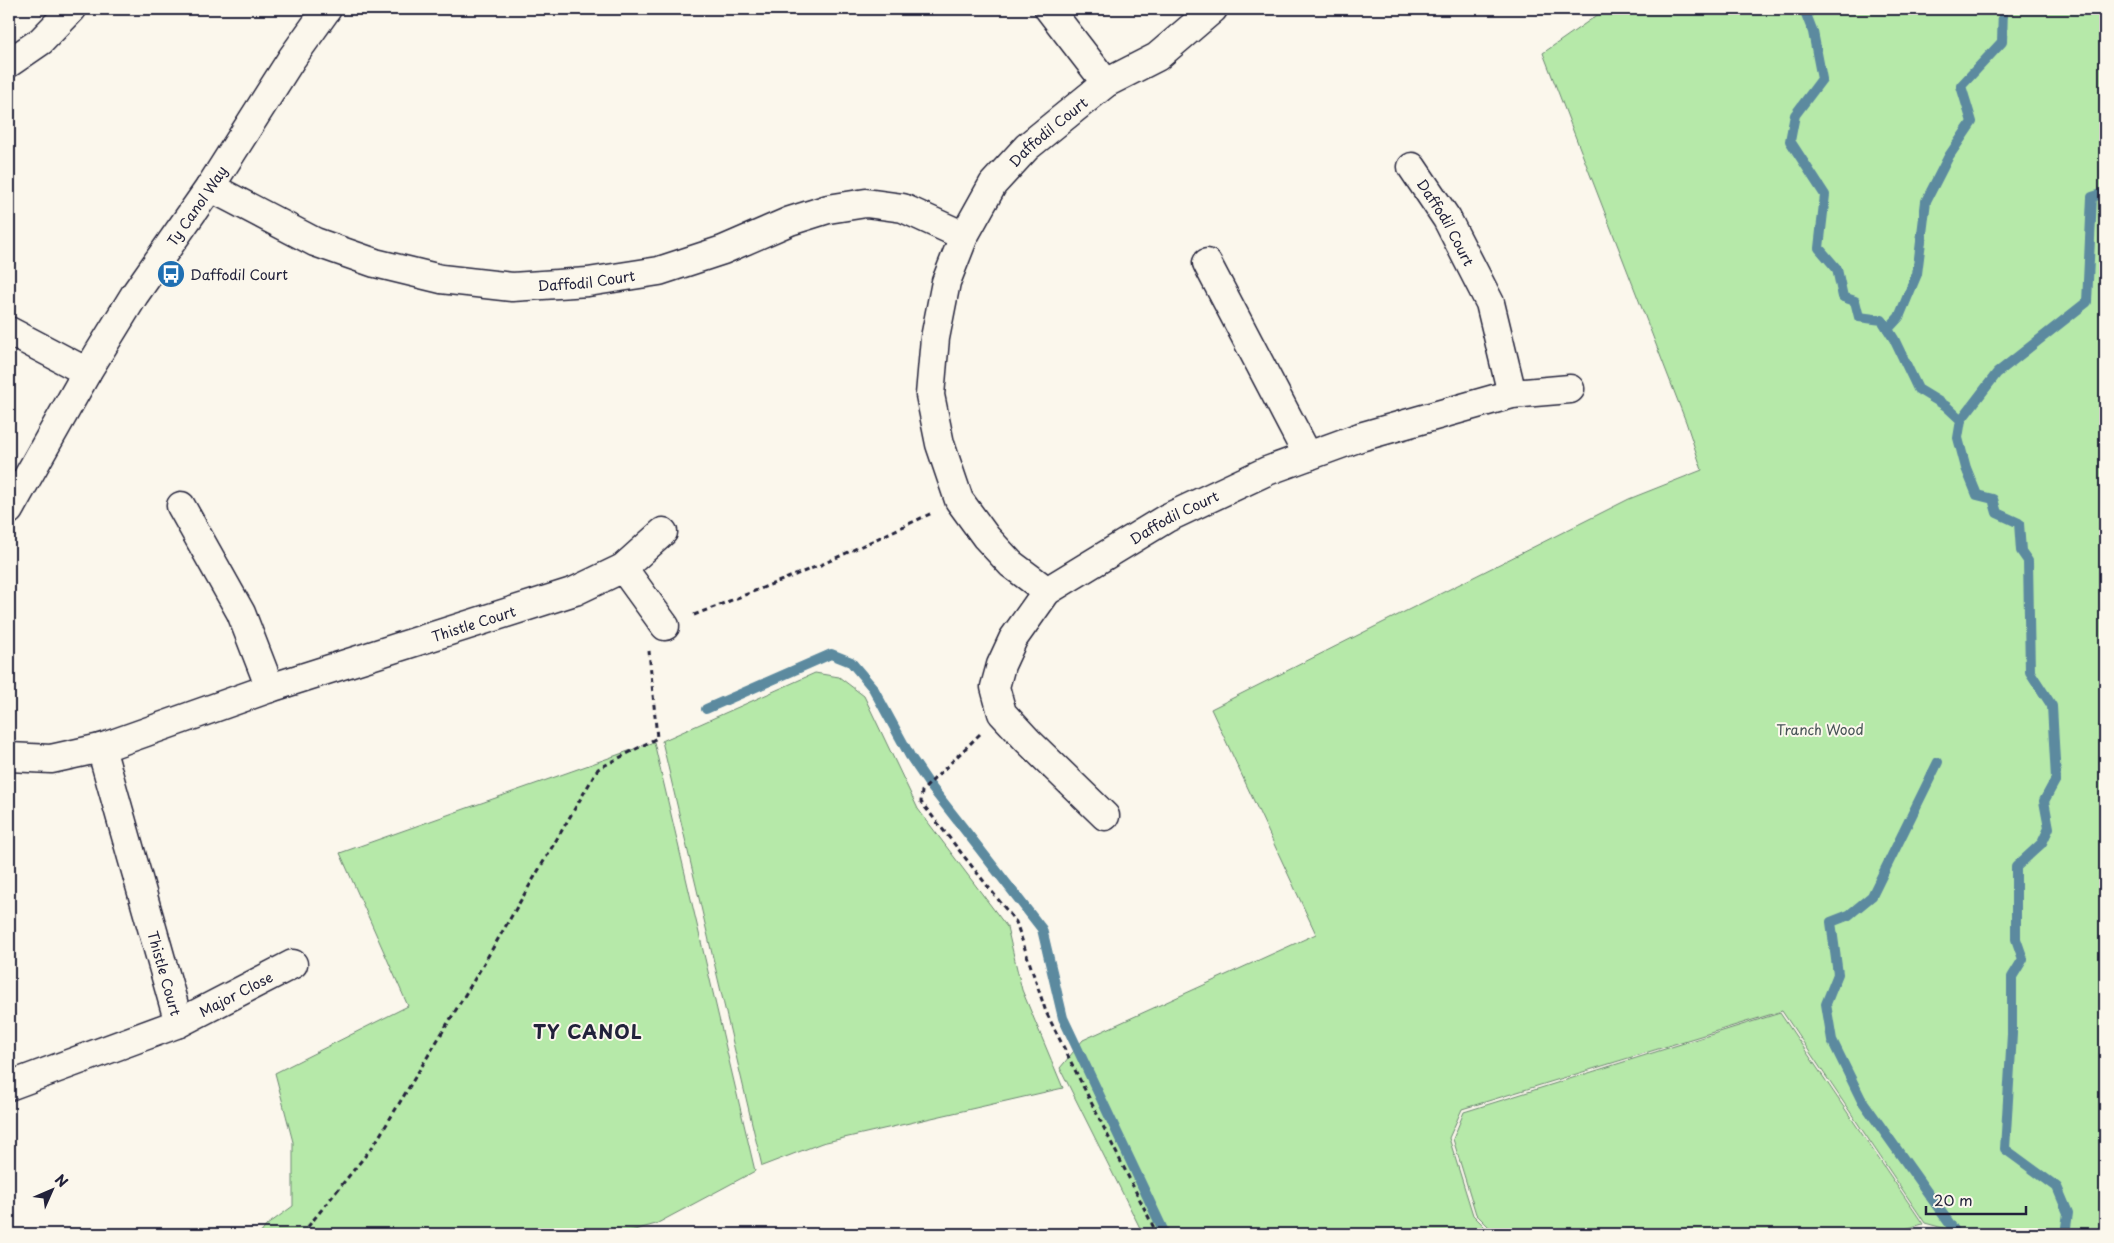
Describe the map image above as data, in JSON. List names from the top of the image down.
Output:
{
  "streets": {
    "street": [
      "Daffodil Court",
      "Ty Canol Way",
      "Thistle Court",
      "Major Close"
    ]
  },
  "crossings": [
    ["Daffodil Court", "Ty Canol Way"],
    ["Thistle Court", "Major Close"]
  ],
  "districts": ["TY CANOL"],
  "parks": ["Tranch Wood"],
  "places": {
    "bus stop": ["Daffodil Court"]
  },
  "scale_bar": "20 m",
  "north": "top right"
}
